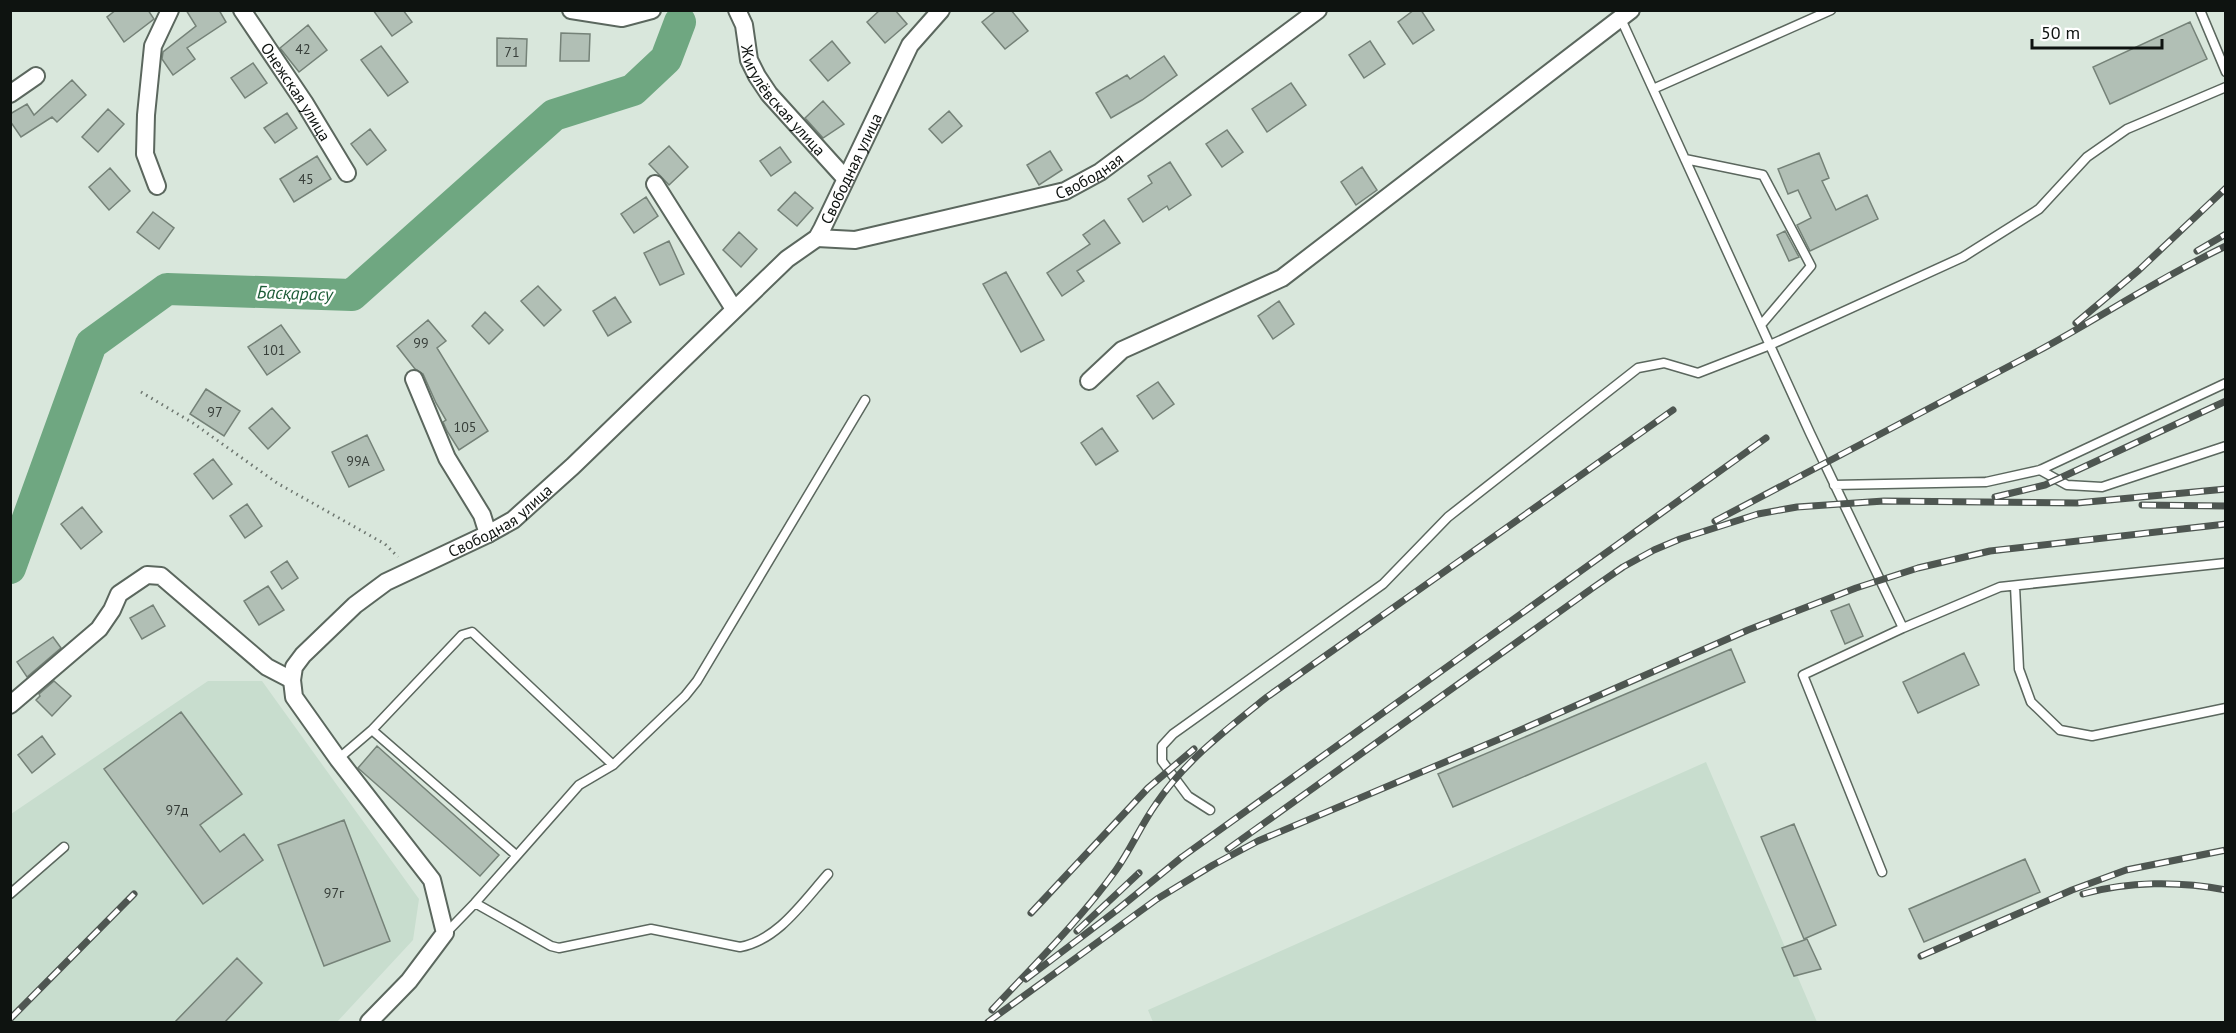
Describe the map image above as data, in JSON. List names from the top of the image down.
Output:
{
  "streets": {
    "street": [
      "Онежская улица",
      "Жигулёвская улица",
      "Свободная улица",
      "Свободная"
    ]
  },
  "crossings": [
    ["Жигулёвская улица", "Свободная улица"],
    ["Свободная улица", "Свободная"]
  ],
  "water": ["Басқарасу"],
  "house_numbers": [
    "42",
    "71",
    "45",
    "99",
    "101",
    "97",
    "105",
    "99А",
    "97д",
    "97г"
  ],
  "scale_bar": "50 m"
}
